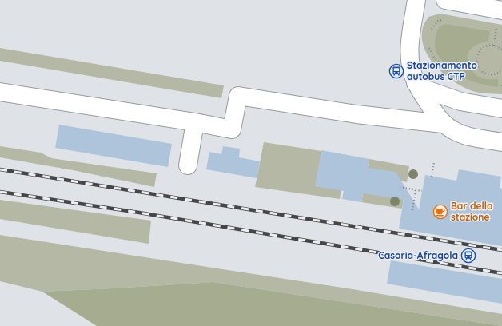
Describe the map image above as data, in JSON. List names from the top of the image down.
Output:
{
  "places": {
    "bus stop": ["Stazionamento autobus CTP"],
    "cafe": ["Bar della stazione"],
    "station": ["Casoria-Afragola"]
  }
}
